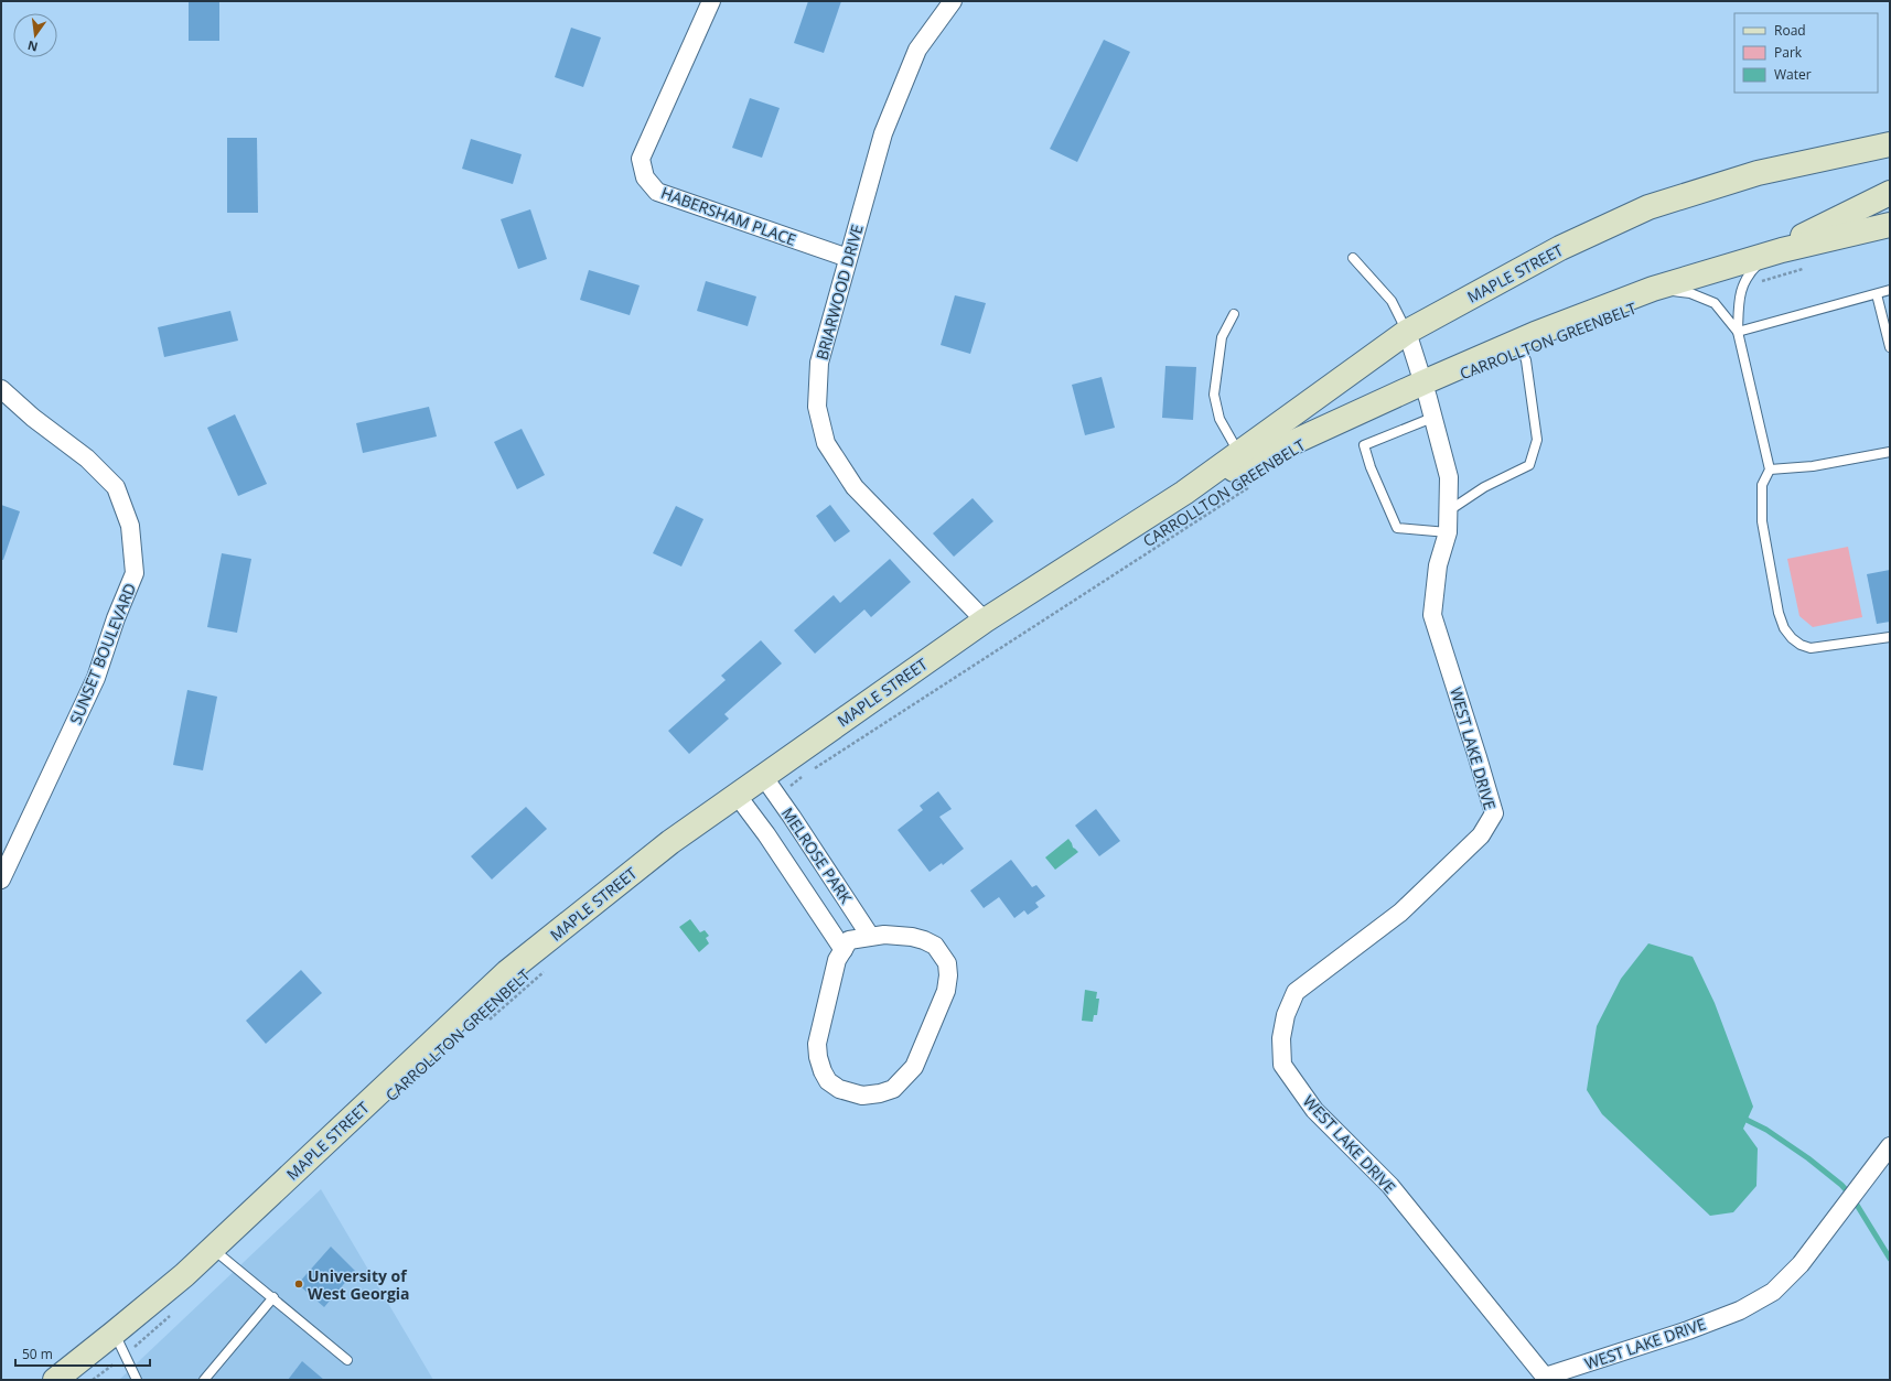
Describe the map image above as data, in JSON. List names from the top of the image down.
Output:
{
  "streets": {
    "main road": ["MAPLE STREET"],
    "street": [
      "HABERSHAM PLACE",
      "BRIARWOOD DRIVE",
      "SUNSET BOULEVARD",
      "WEST LAKE DRIVE",
      "MELROSE PARK"
    ],
    "path": ["CARROLLTON GREENBELT"]
  },
  "crossings": [
    ["HABERSHAM PLACE", "BRIARWOOD DRIVE"],
    ["MAPLE STREET", "BRIARWOOD DRIVE"],
    ["MAPLE STREET", "WEST LAKE DRIVE"],
    ["MAPLE STREET", "MELROSE PARK"]
  ],
  "places": ["University of West Georgia"],
  "legend": ["Road", "Park", "Water"],
  "scale_bar": "50 m",
  "north": "bottom"
}
